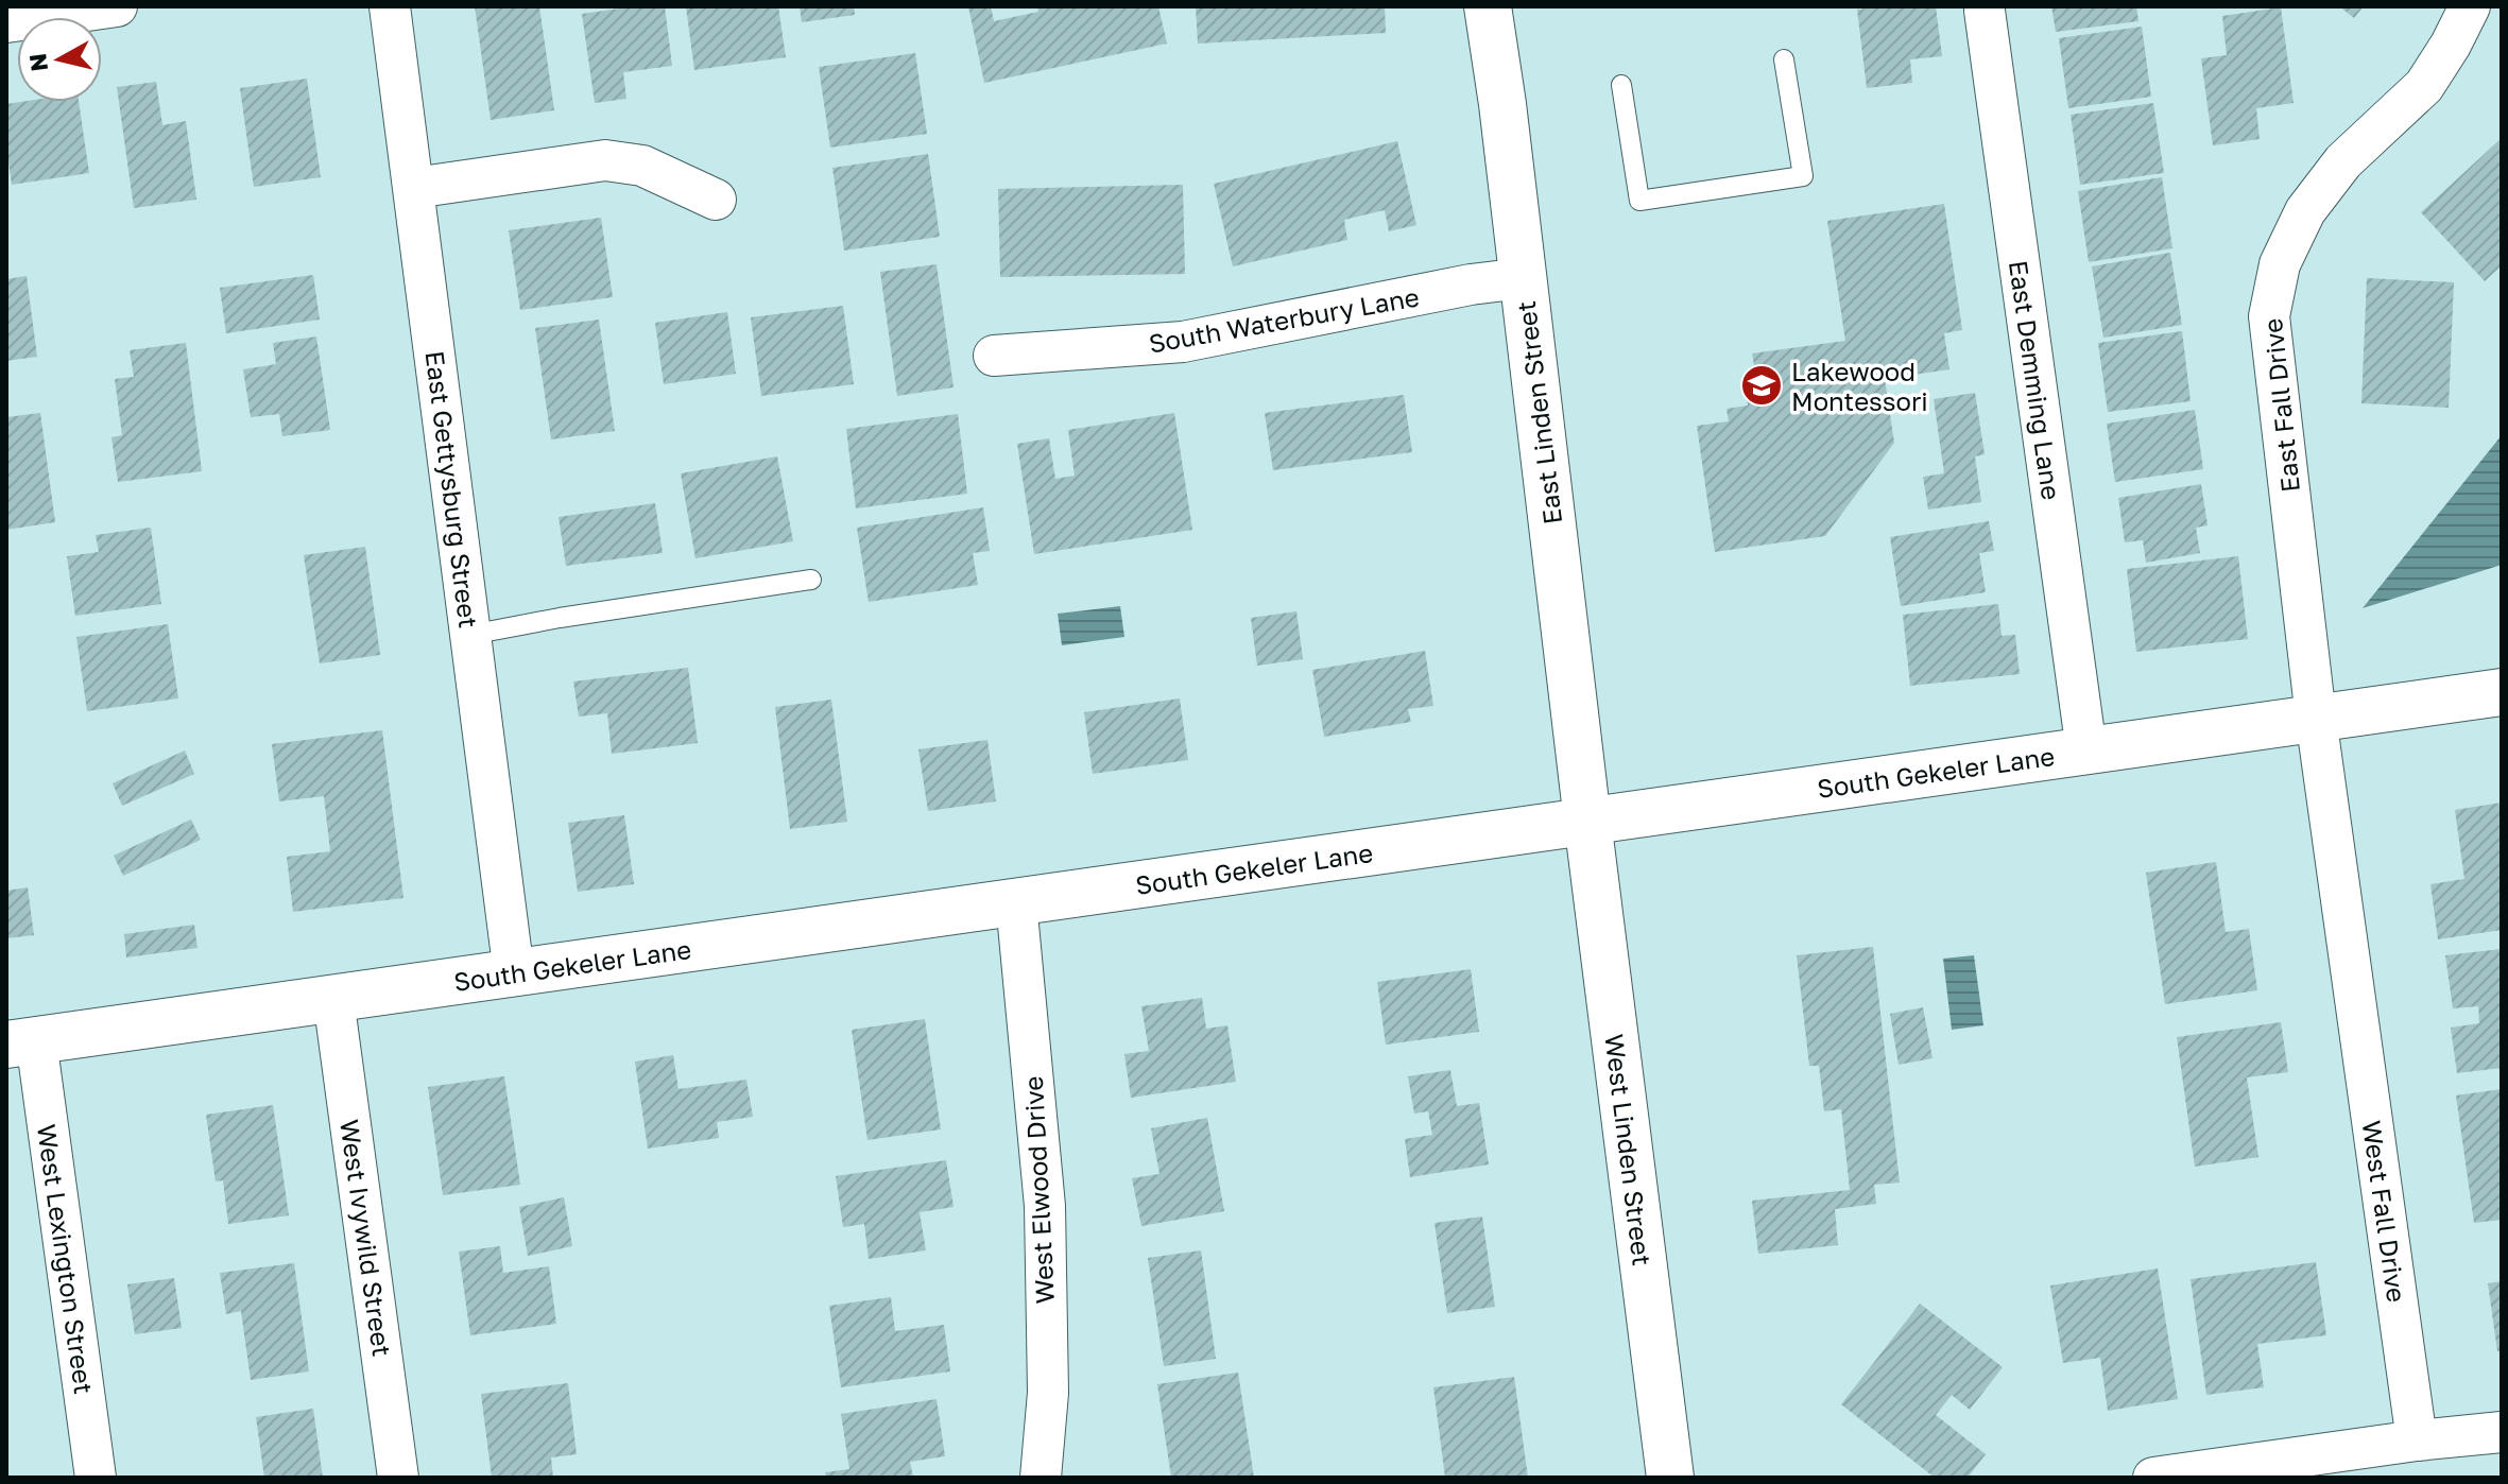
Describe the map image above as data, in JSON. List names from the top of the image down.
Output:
{
  "streets": {
    "street": [
      "South Waterbury Lane",
      "East Demming Lane",
      "East Fall Drive",
      "East Linden Street",
      "East Gettysburg Street",
      "South Gekeler Lane",
      "West Linden Street",
      "West Elwood Drive",
      "West Fall Drive",
      "West Ivywild Street",
      "West Lexington Street"
    ]
  },
  "crossings": [
    ["South Waterbury Lane", "East Linden Street"],
    ["East Demming Lane", "South Gekeler Lane"],
    ["East Fall Drive", "South Gekeler Lane"],
    ["East Fall Drive", "West Fall Drive"],
    ["East Linden Street", "South Gekeler Lane"],
    ["East Linden Street", "West Linden Street"],
    ["East Gettysburg Street", "South Gekeler Lane"],
    ["South Gekeler Lane", "West Linden Street"],
    ["South Gekeler Lane", "West Elwood Drive"],
    ["South Gekeler Lane", "West Fall Drive"],
    ["South Gekeler Lane", "West Ivywild Street"],
    ["South Gekeler Lane", "West Lexington Street"]
  ],
  "places": {
    "school or university": ["Lakewood Montessori"]
  },
  "north": "left"
}
